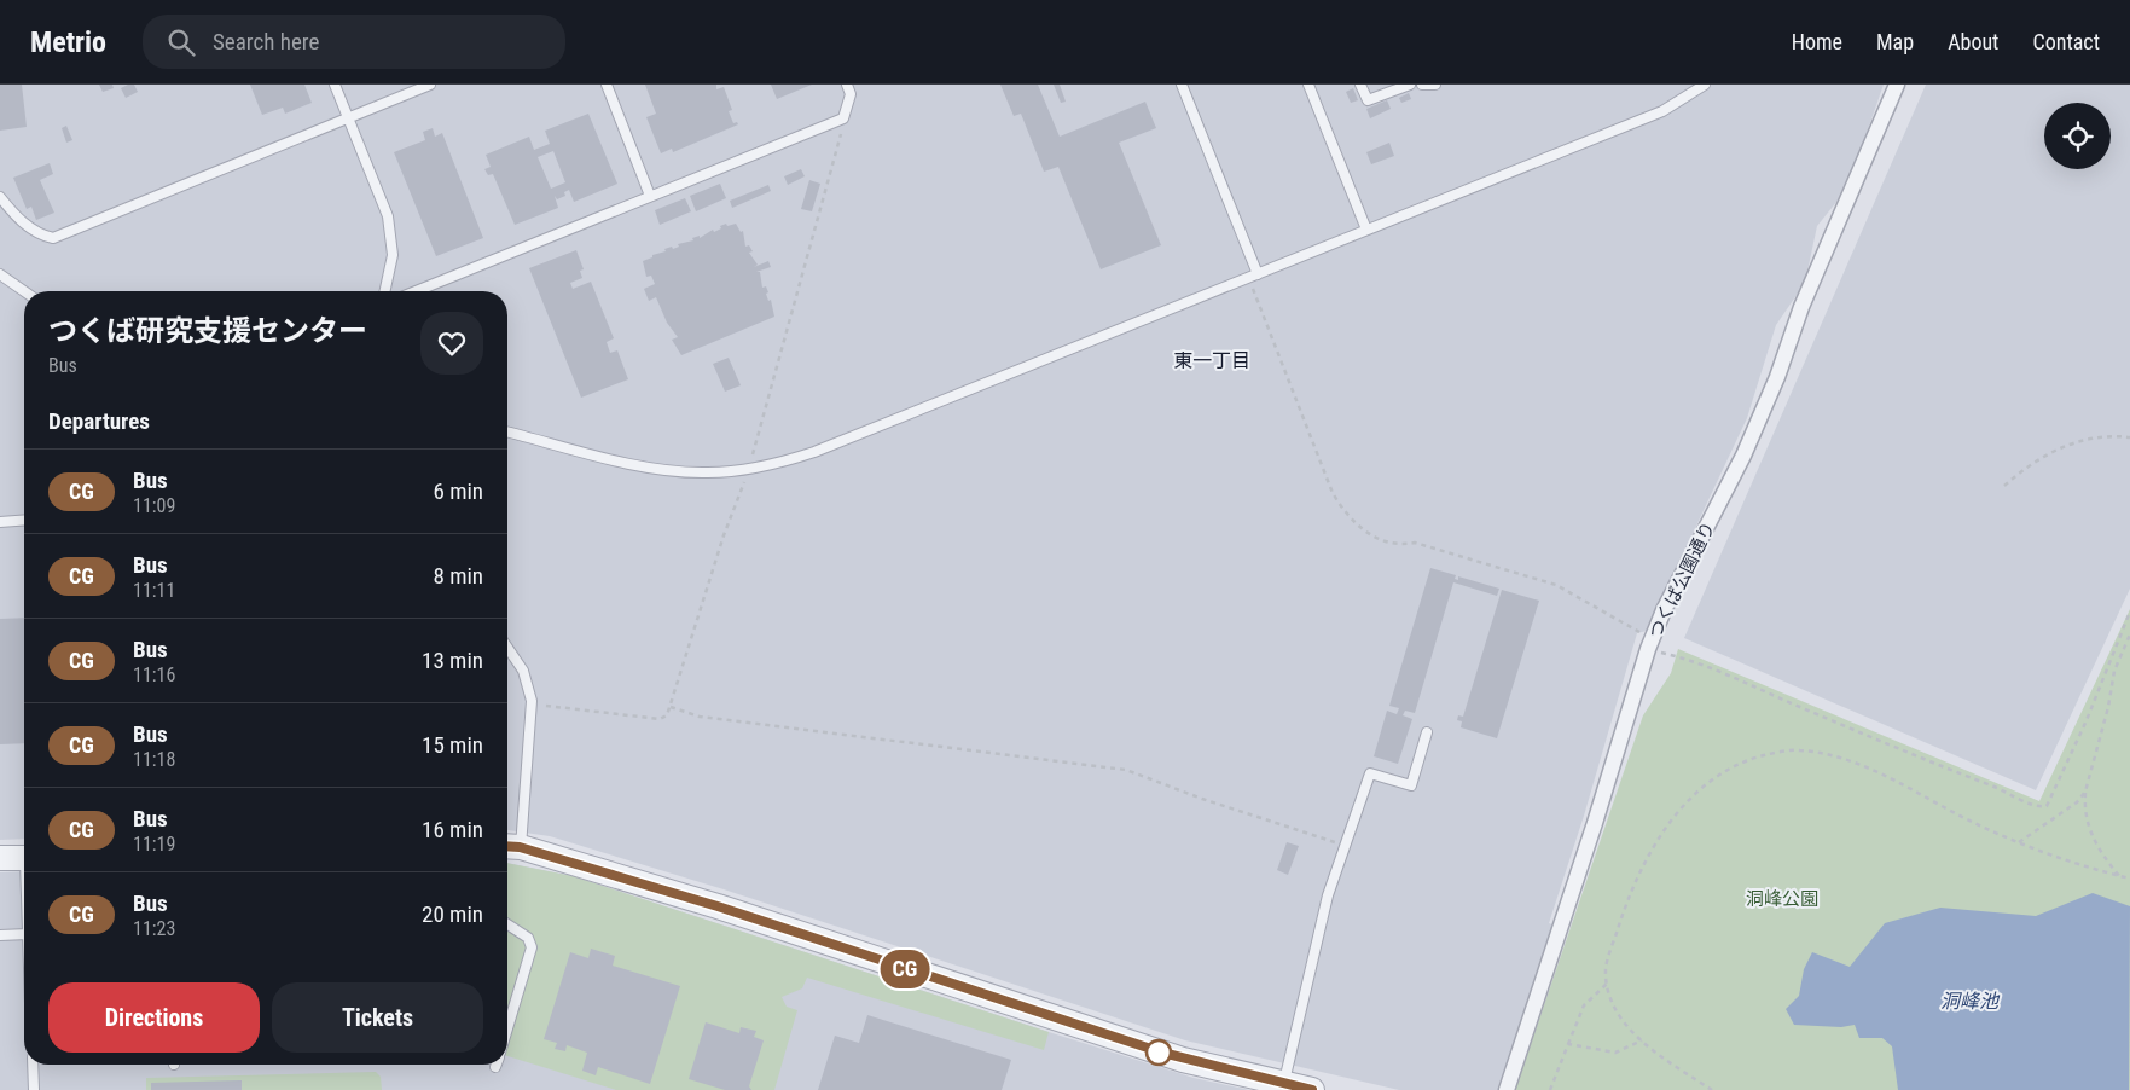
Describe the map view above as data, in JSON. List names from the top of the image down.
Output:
{
  "streets": {
    "street": ["つくば公園通り"]
  },
  "districts": ["東一丁目"],
  "water": ["洞峰池"],
  "parks": ["洞峰公園"],
  "lines": ["bus line CG"],
  "page": {
    "header": "Metrio",
    "search": "Search here",
    "nav": [
      "Home",
      "Map",
      "About",
      "Contact"
    ],
    "on_map": "CG",
    "heading": [
      ["つくば研究支援センター", "Bus"],
      "Departures"
    ],
    "list": [
      {
        "mark": "CG",
        "name": "Bus",
        "note": "11:09",
        "value": "6 min"
      },
      {
        "mark": "CG",
        "name": "Bus",
        "note": "11:11",
        "value": "8 min"
      },
      {
        "mark": "CG",
        "name": "Bus",
        "note": "11:16",
        "value": "13 min"
      },
      {
        "mark": "CG",
        "name": "Bus",
        "note": "11:18",
        "value": "15 min"
      },
      {
        "mark": "CG",
        "name": "Bus",
        "note": "11:19",
        "value": "16 min"
      },
      {
        "mark": "CG",
        "name": "Bus",
        "note": "11:23",
        "value": "20 min"
      }
    ],
    "buttons": ["Directions", "Tickets"]
  }
}
